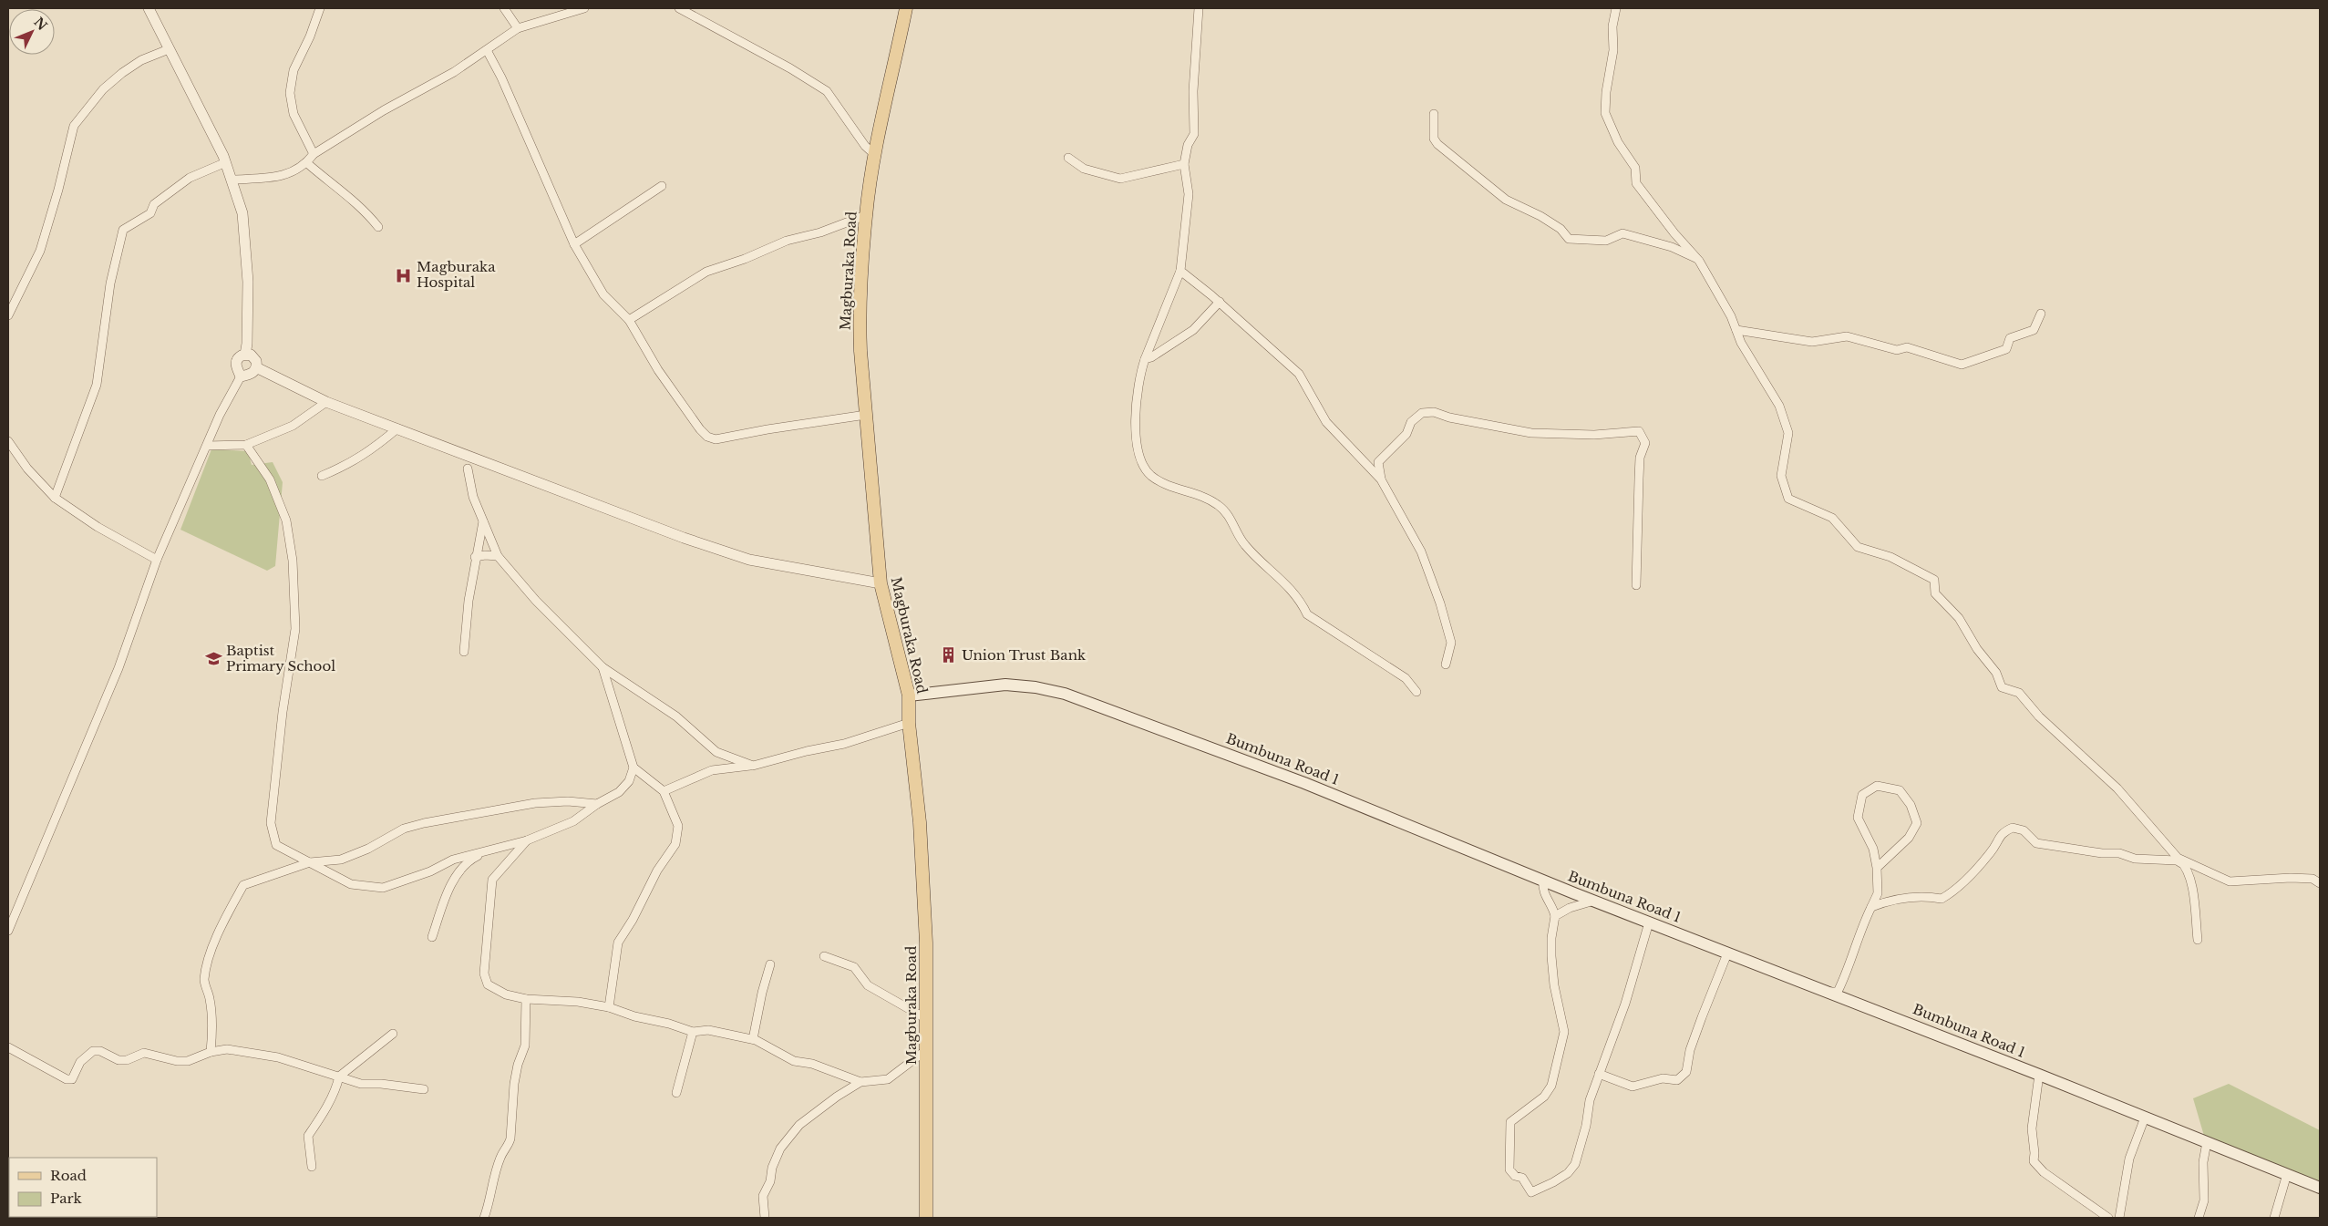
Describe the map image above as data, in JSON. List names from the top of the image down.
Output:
{
  "streets": {
    "main road": ["Magburaka Road", "Bumbuna Road 1"]
  },
  "crossings": [
    ["Magburaka Road", "Bumbuna Road 1"]
  ],
  "places": {
    "hospital": ["Magburaka Hospital"],
    "building": ["Union Trust Bank"],
    "school or university": ["Baptist Primary School"]
  },
  "legend": ["Road", "Park"],
  "north": "top right"
}
